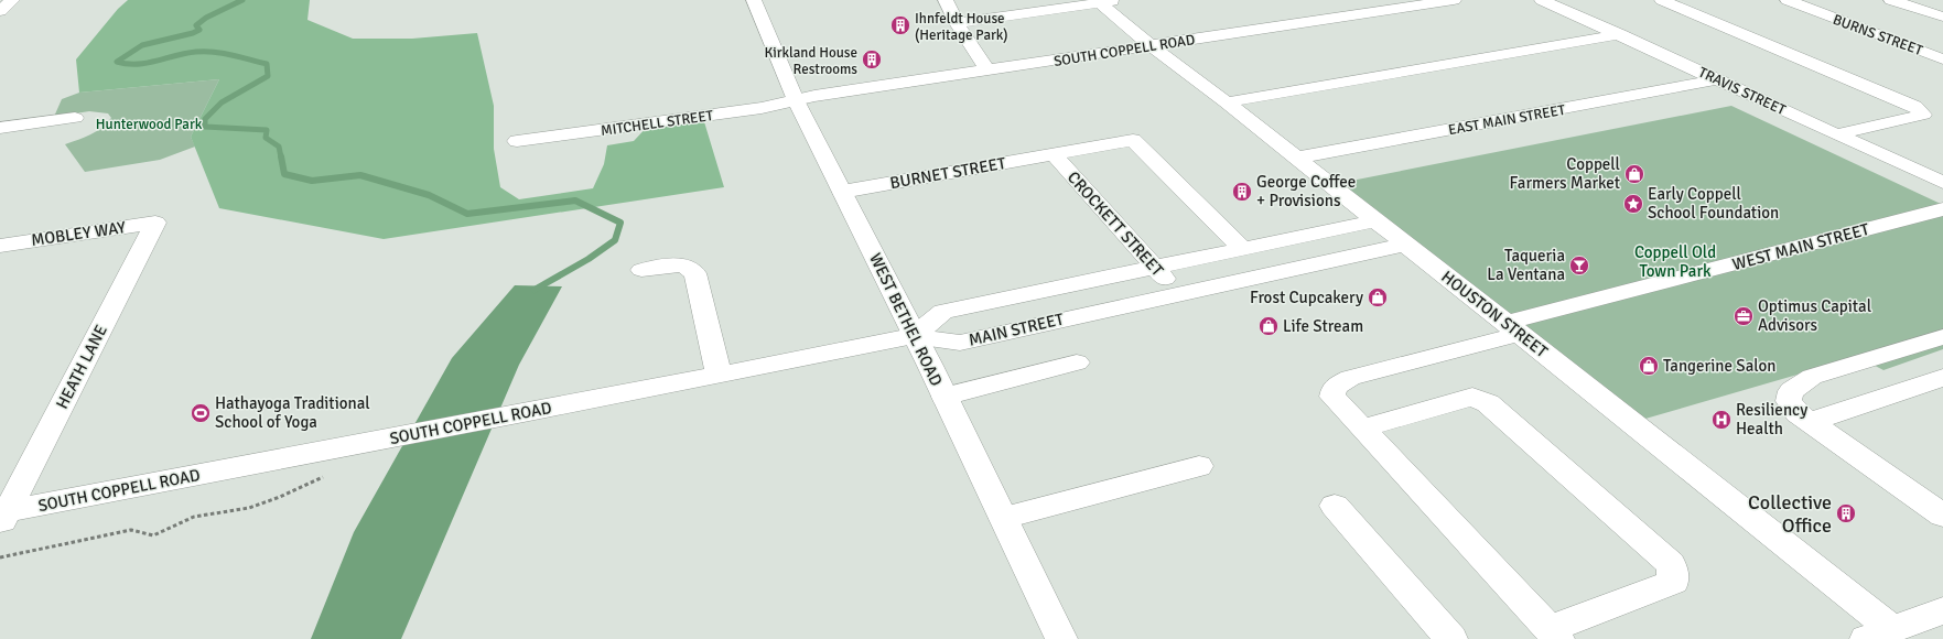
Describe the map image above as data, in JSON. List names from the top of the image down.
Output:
{
  "streets": {
    "street": [
      "BURNS STREET",
      "SOUTH COPPELL ROAD",
      "TRAVIS STREET",
      "EAST MAIN STREET",
      "MITCHELL STREET",
      "BURNET STREET",
      "CROCKETT STREET",
      "MOBLEY WAY",
      "WEST MAIN STREET",
      "HOUSTON STREET",
      "WEST BETHEL ROAD",
      "MAIN STREET",
      "HEATH LANE"
    ]
  },
  "crossings": [
    ["SOUTH COPPELL ROAD", "MITCHELL STREET"],
    ["SOUTH COPPELL ROAD", "HOUSTON STREET"],
    ["SOUTH COPPELL ROAD", "WEST BETHEL ROAD"],
    ["SOUTH COPPELL ROAD", "MAIN STREET"],
    ["SOUTH COPPELL ROAD", "HEATH LANE"],
    ["TRAVIS STREET", "EAST MAIN STREET"],
    ["EAST MAIN STREET", "HOUSTON STREET"],
    ["MITCHELL STREET", "WEST BETHEL ROAD"],
    ["BURNET STREET", "CROCKETT STREET"],
    ["BURNET STREET", "WEST BETHEL ROAD"],
    ["BURNET STREET", "MAIN STREET"],
    ["CROCKETT STREET", "MAIN STREET"],
    ["MOBLEY WAY", "HEATH LANE"],
    ["WEST MAIN STREET", "HOUSTON STREET"],
    ["HOUSTON STREET", "MAIN STREET"],
    ["WEST BETHEL ROAD", "MAIN STREET"]
  ],
  "parks": ["Hunterwood Park", "Coppell Old Town Park"],
  "places": {
    "building": [
      "Ihnfeldt House (Heritage Park)",
      "Kirkland House Restrooms",
      "George Coffee + Provisions",
      "Collective Office"
    ],
    "shop": [
      "Coppell Farmers Market",
      "Frost Cupcakery",
      "Life Stream",
      "Tangerine Salon"
    ],
    "place": ["Early Coppell School Foundation"],
    "bar": ["Taqueria La Ventana"],
    "office": ["Optimus Capital Advisors"],
    "sports": ["Hathayoga Traditional School of Yoga"],
    "hospital": ["Resiliency Health"]
  }
}
